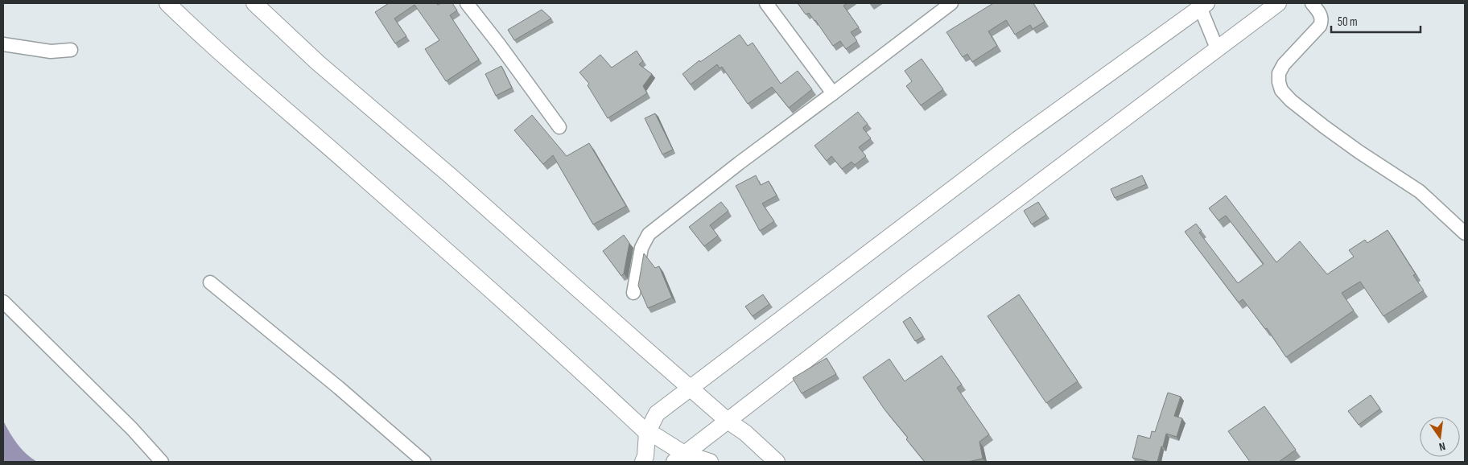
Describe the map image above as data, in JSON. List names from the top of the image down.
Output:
{
  "scale_bar": "50 m",
  "north": "bottom"
}
